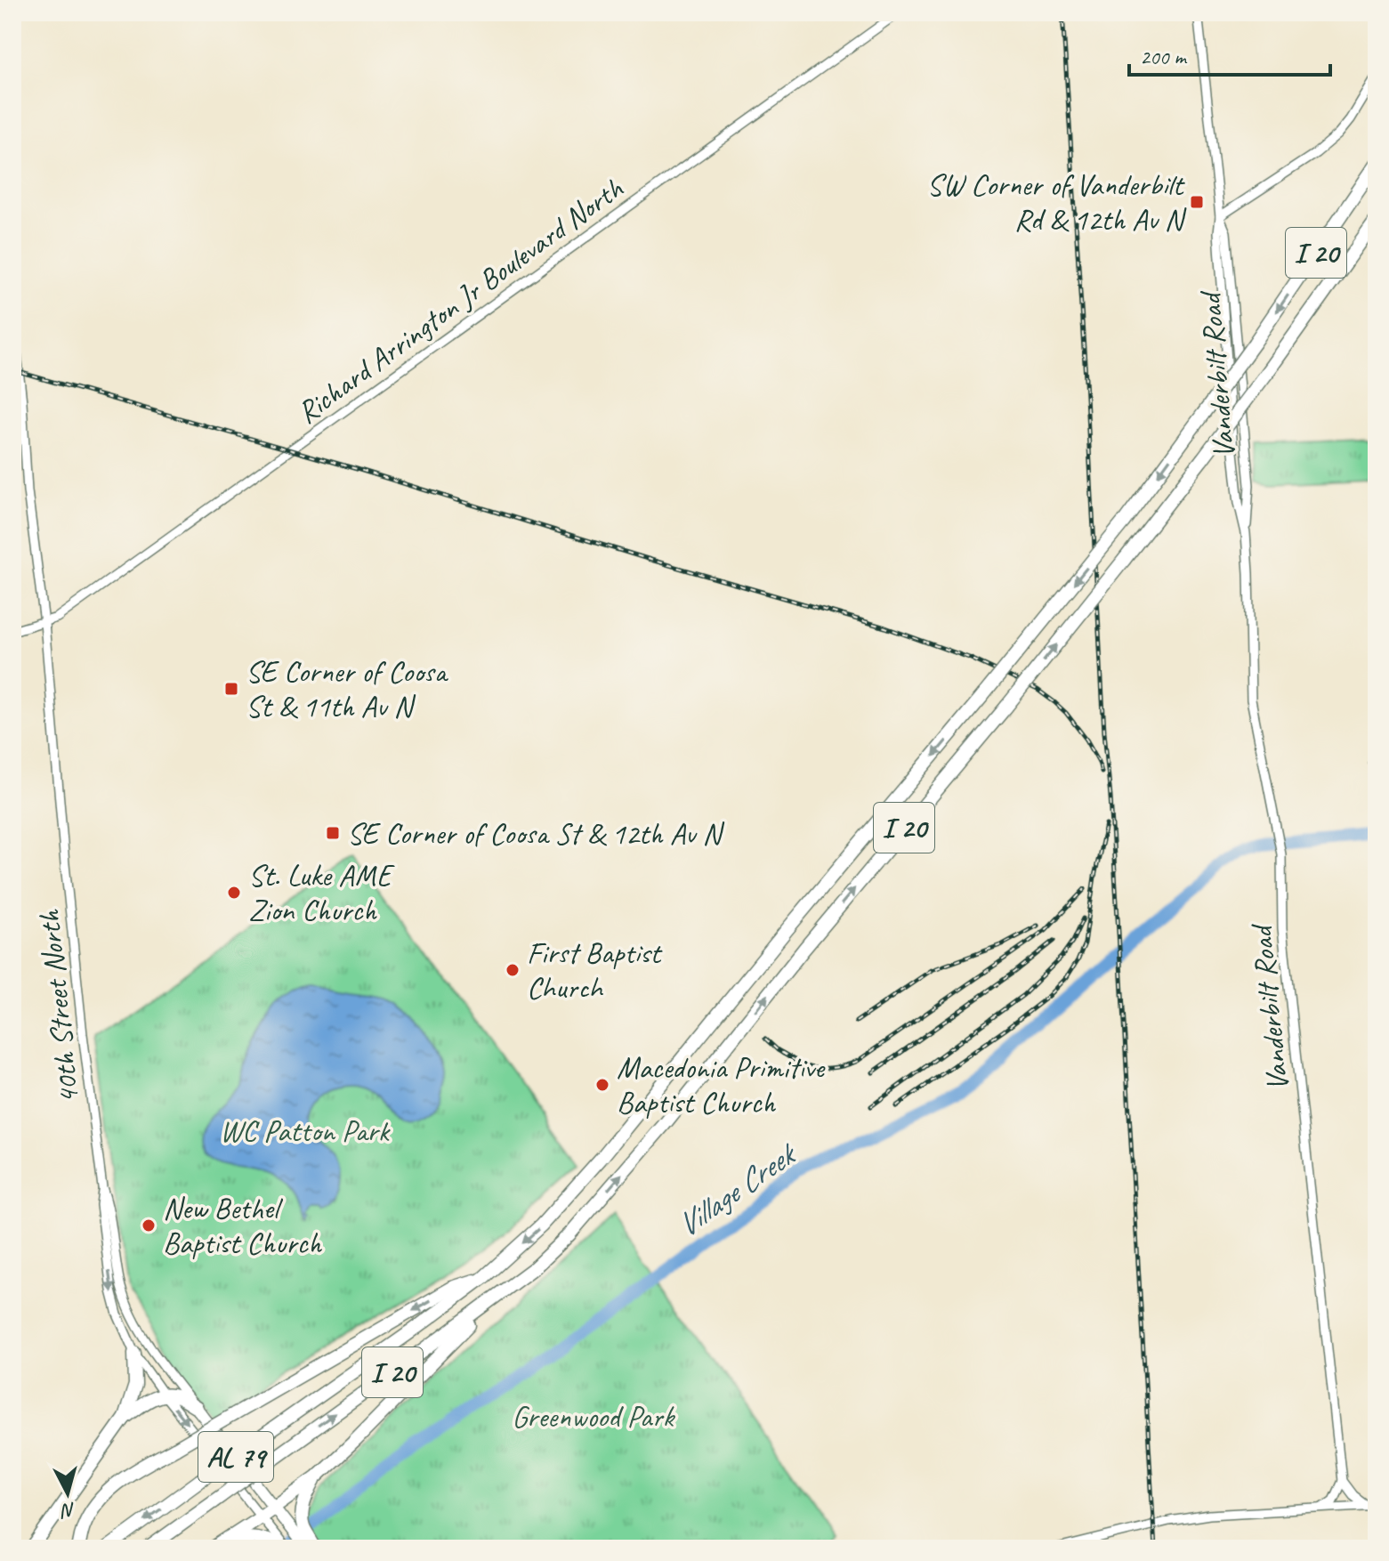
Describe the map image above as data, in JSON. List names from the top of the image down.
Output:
{
  "streets": {
    "highway": ["I 20"],
    "main road": ["AL 79"],
    "street": ["Richard Arrington Jr Boulevard North", "Vanderbilt Road", "40th Street North"]
  },
  "crossings": [
    ["Richard Arrington Jr Boulevard North", "40th Street North"],
    ["40th Street North", "AL 79"]
  ],
  "water": ["Village Creek"],
  "parks": ["WC Patton Park", "Greenwood Park"],
  "places": {
    "transit": ["SW Corner of Vanderbilt Rd & 12th Av N", "SE Corner of Coosa St & 11th Av N", "SE Corner of Coosa St & 12th Av N"],
    "other": [
      "St. Luke AME Zion Church",
      "First Baptist Church",
      "Macedonia Primitive Baptist Church",
      "New Bethel Baptist Church"
    ]
  },
  "scale_bar": "200 m",
  "north": "bottom"
}
